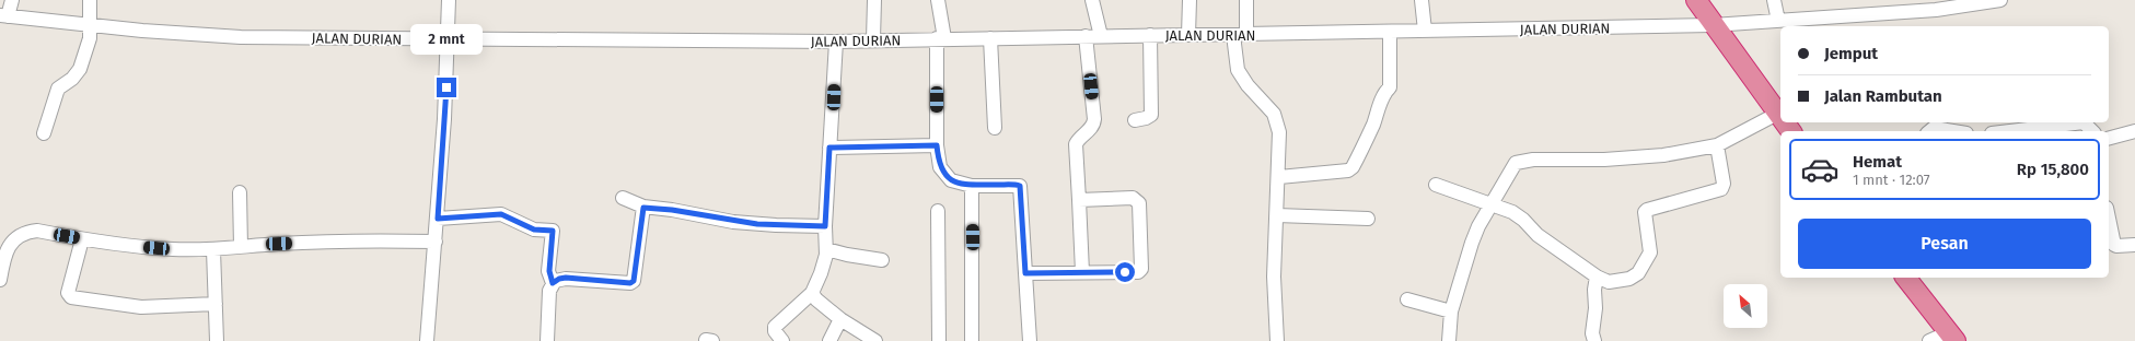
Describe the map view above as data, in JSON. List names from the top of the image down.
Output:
{
  "streets": {
    "street": ["JALAN DURIAN"]
  },
  "north": "top left",
  "page": {
    "bubble": "2 mnt",
    "banner": ["Jemput", "Jalan Rambutan"],
    "list": [
      {
        "name": "Hemat",
        "note": "1 mnt · 12:07",
        "value": "Rp 15,800"
      }
    ],
    "buttons": "Pesan"
  }
}
